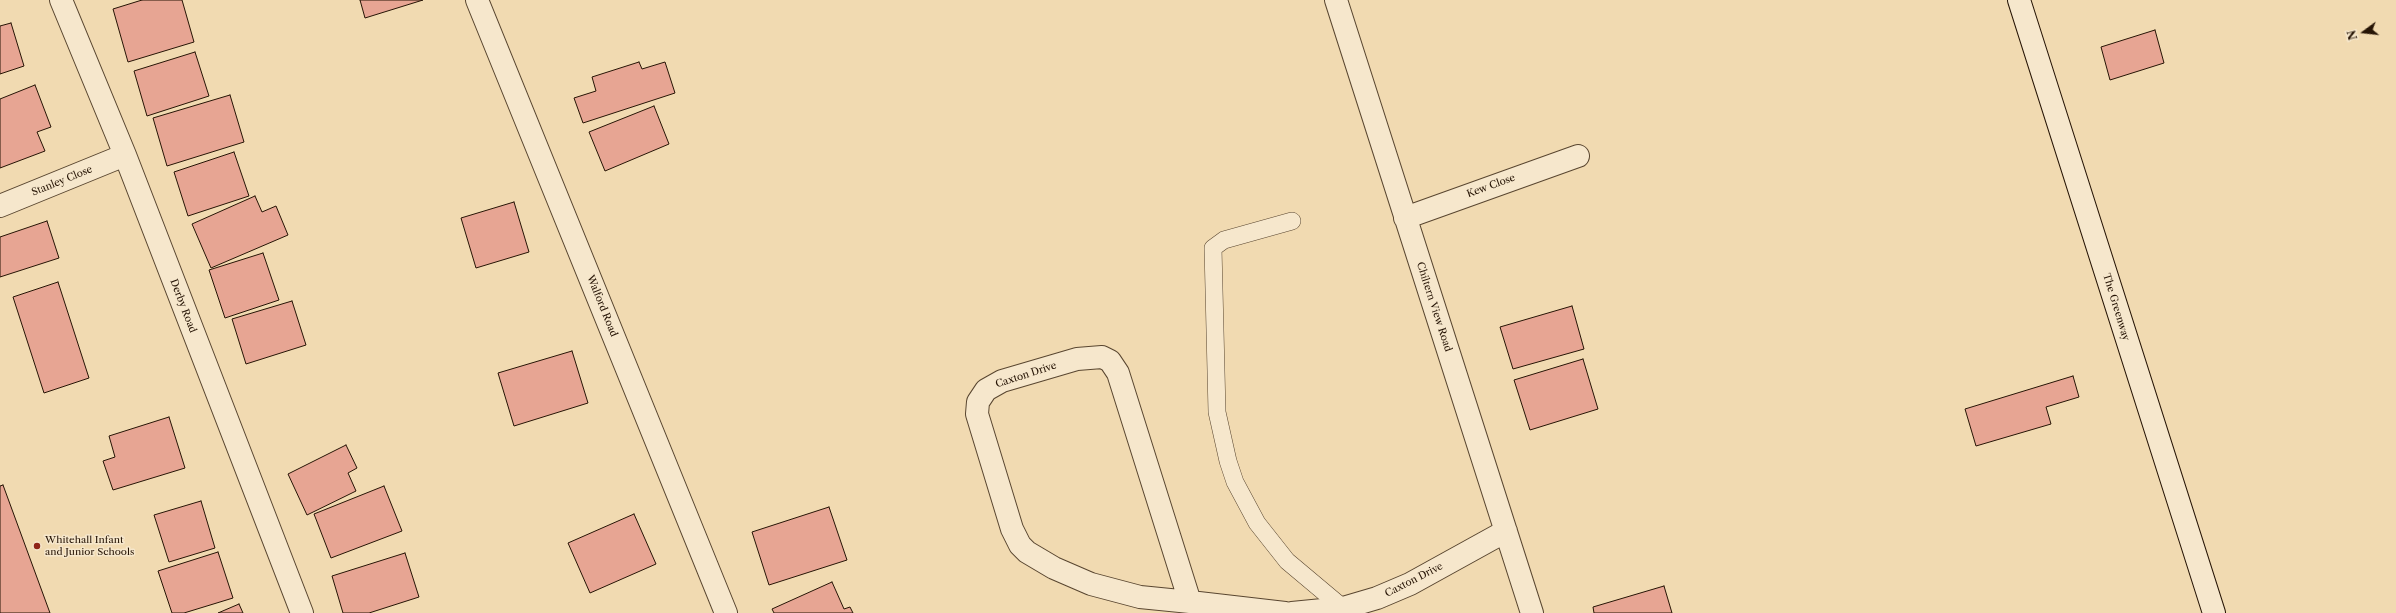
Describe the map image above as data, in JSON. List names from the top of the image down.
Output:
{
  "streets": {
    "street": [
      "Stanley Close",
      "Kew Close",
      "Derby Road",
      "Walford Road",
      "Chiltern View Road",
      "The Greenway",
      "Caxton Drive"
    ]
  },
  "crossings": [
    ["Stanley Close", "Derby Road"],
    ["Kew Close", "Chiltern View Road"],
    ["Chiltern View Road", "Caxton Drive"]
  ],
  "places": ["Whitehall Infant and Junior Schools"],
  "north": "left"
}
